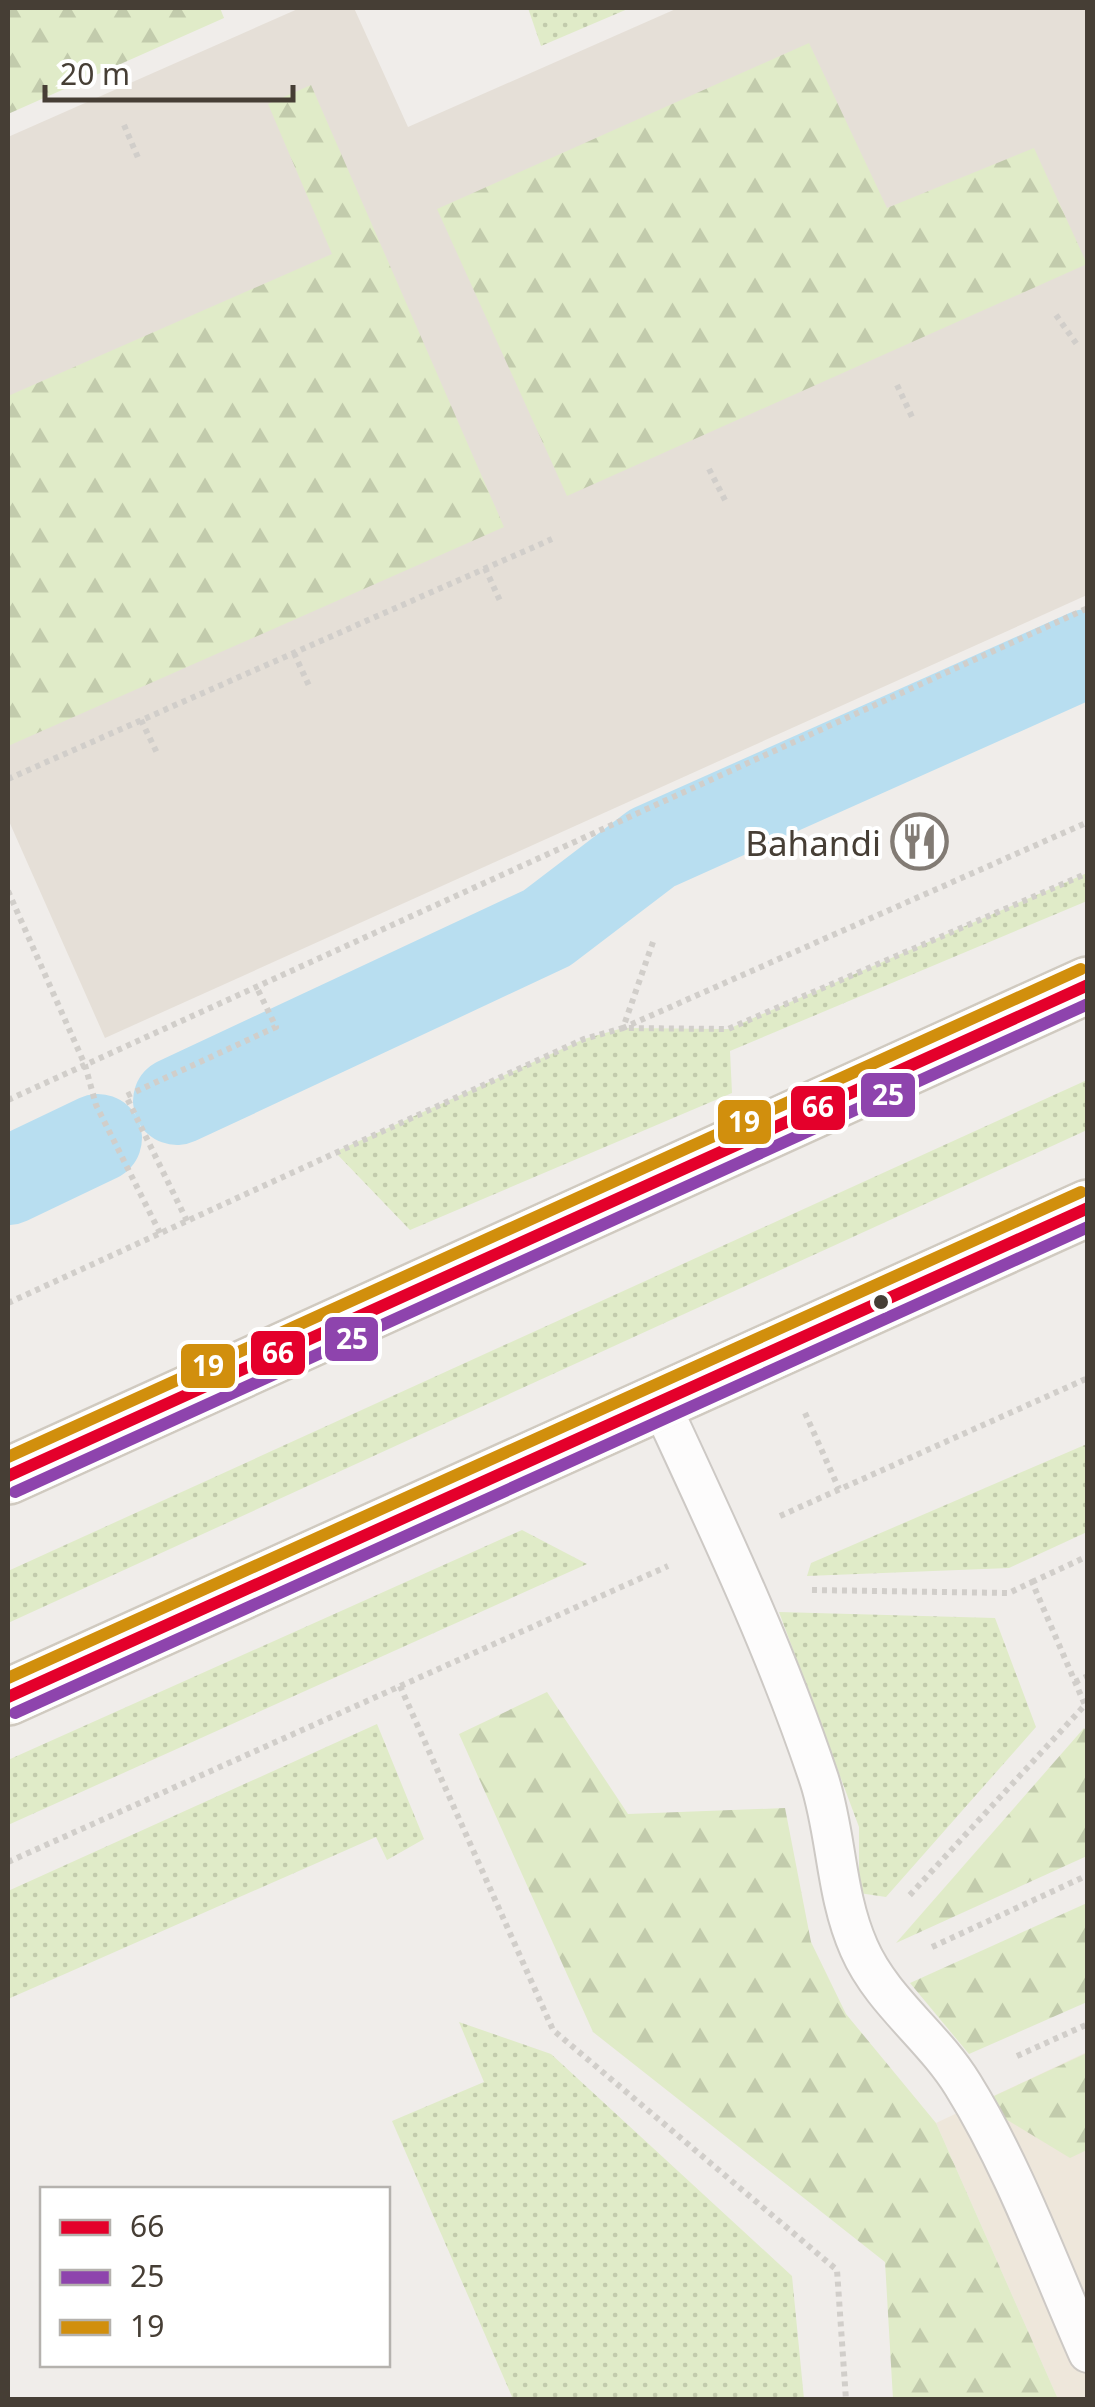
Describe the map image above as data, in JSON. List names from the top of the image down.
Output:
{
  "places": {
    "restaurant": ["Bahandi"]
  },
  "lines": ["transit line 19", "transit line 66", "transit line 25"],
  "legend": ["66", "25", "19"],
  "scale_bar": "20 m"
}
